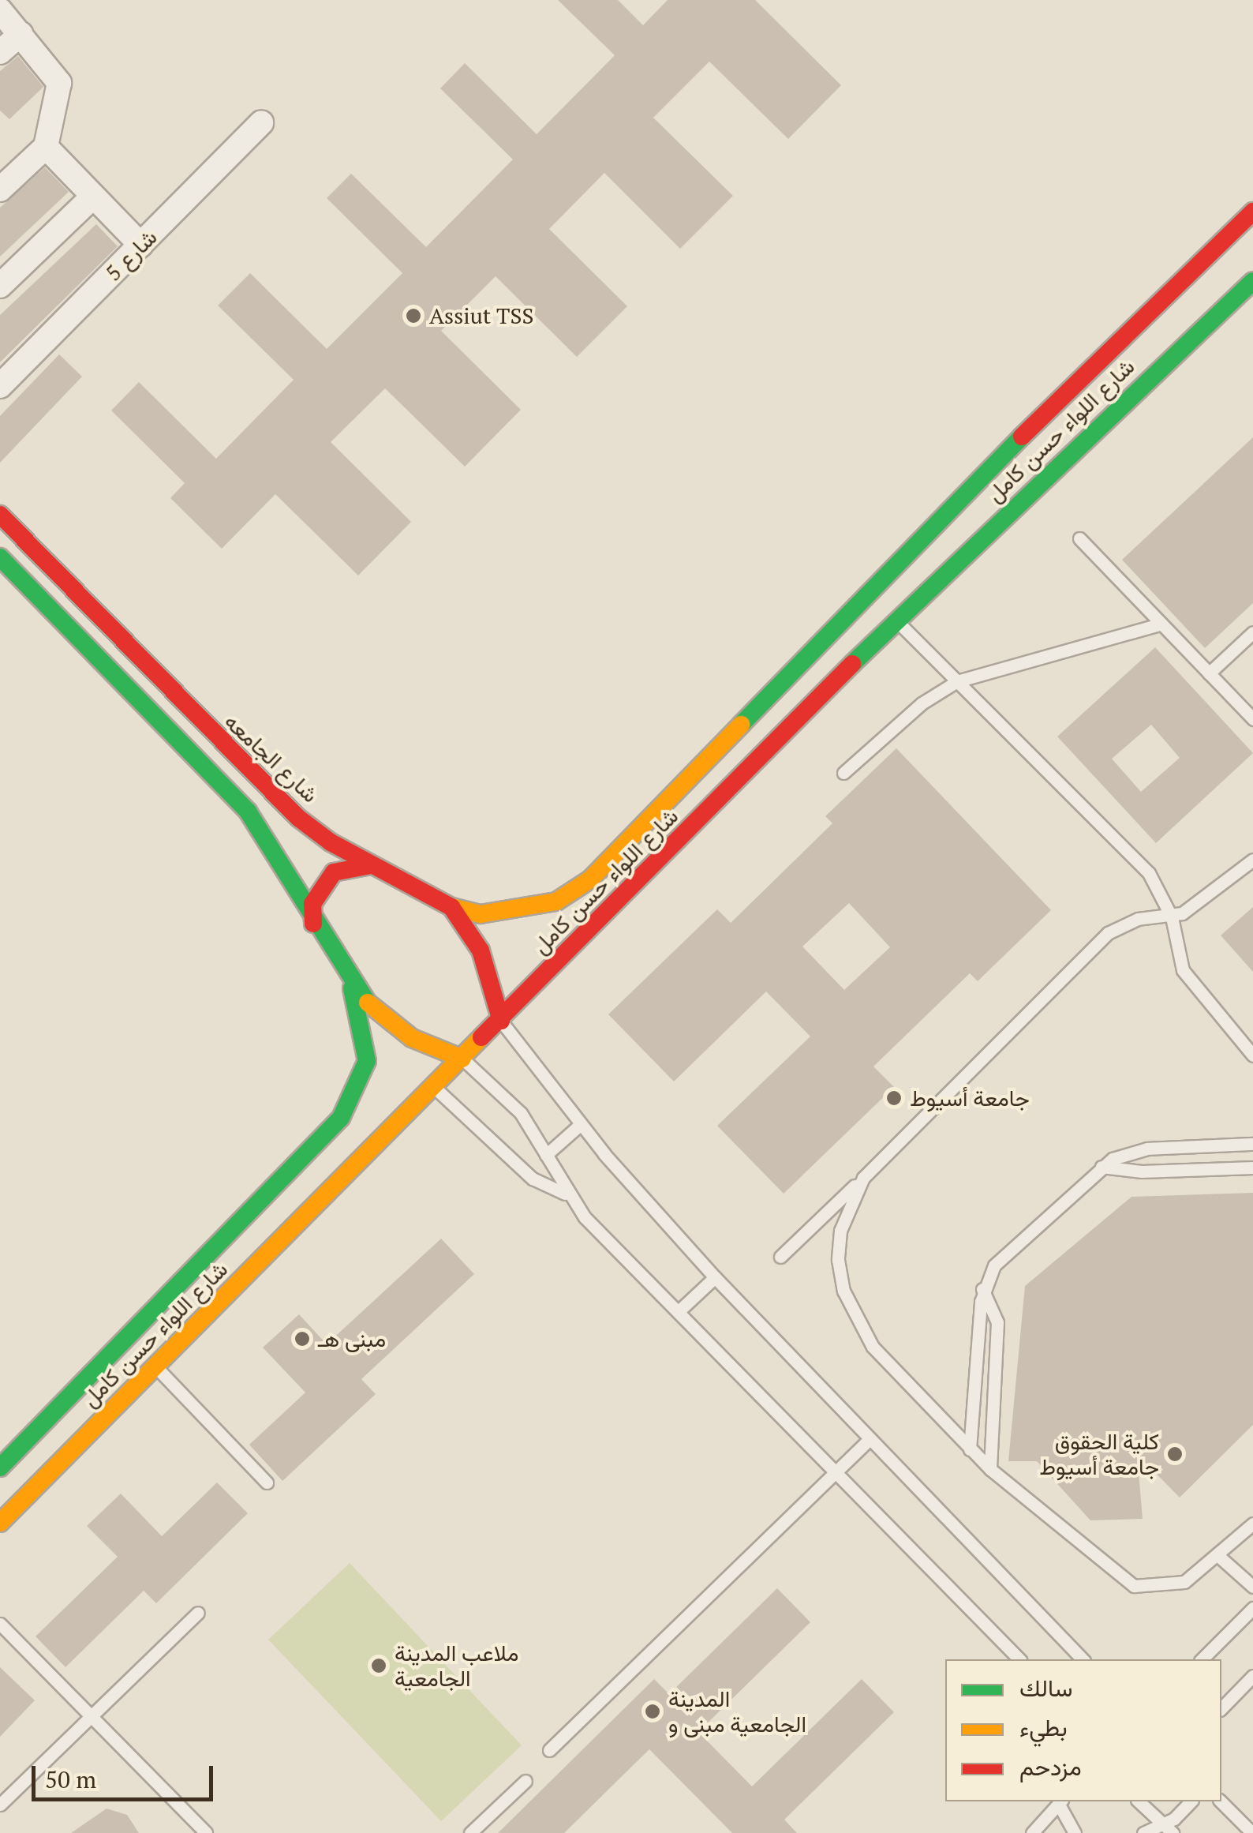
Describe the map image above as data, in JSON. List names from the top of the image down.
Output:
{
  "streets": {
    "main road": ["شارع اللواء حسن كامل", "شارع الجامعه"],
    "street": ["شارع 5"]
  },
  "crossings": [
    ["شارع اللواء حسن كامل", "شارع الجامعه"]
  ],
  "places": [
    "Assiut TSS",
    "جامعة أسيوط",
    "مبنى هـ",
    "كلية الحقوق جامعة أسيوط",
    "ملاعب المدينة الجامعية",
    "المدينة الجامعية مبنى و"
  ],
  "legend": ["سالك", "بطيء", "مزدحم"],
  "scale_bar": "50 m"
}
